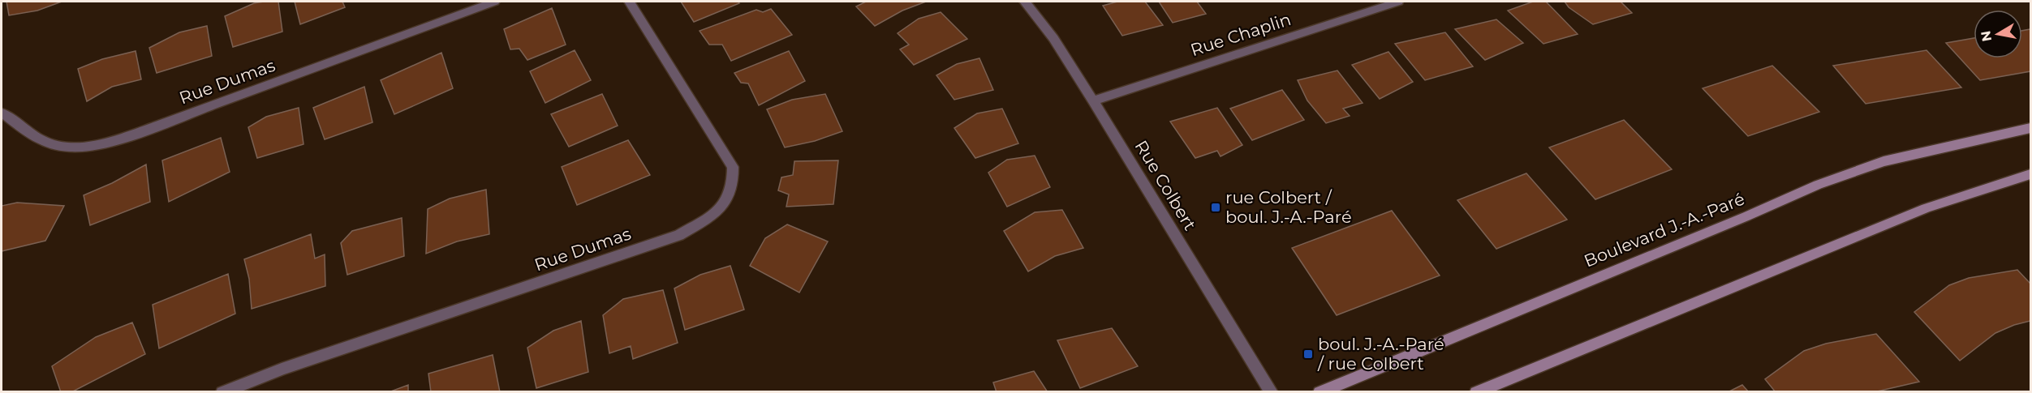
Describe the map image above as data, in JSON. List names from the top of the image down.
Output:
{
  "streets": {
    "street": [
      "Rue Chaplin",
      "Rue Dumas",
      "Rue Colbert",
      "Boulevard J.-A.-Paré"
    ]
  },
  "crossings": [
    ["Rue Chaplin", "Rue Colbert"]
  ],
  "places": {
    "transit": ["rue Colbert / boul. J.-A.-Paré", "boul. J.-A.-Paré / rue Colbert"]
  },
  "north": "left"
}
